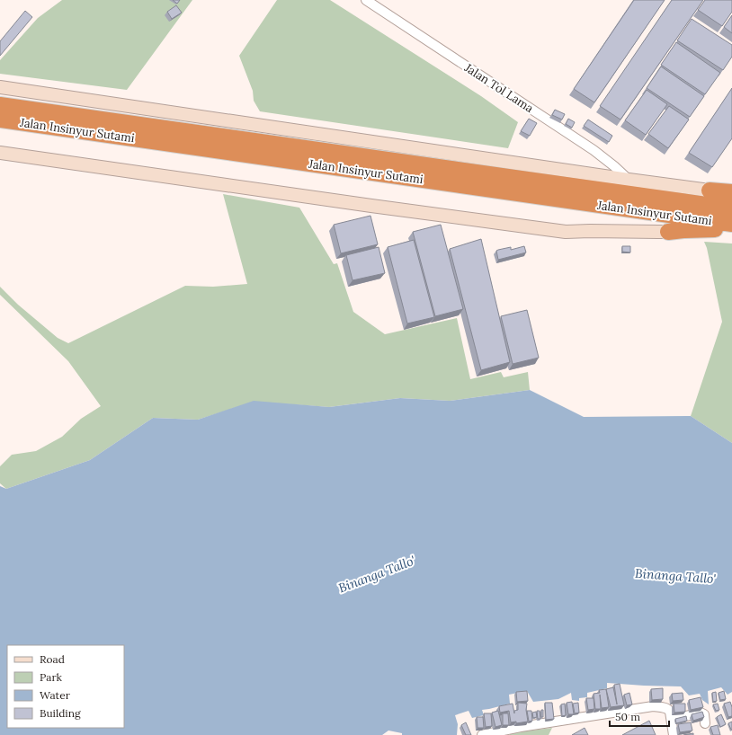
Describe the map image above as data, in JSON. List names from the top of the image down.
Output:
{
  "streets": {
    "highway": ["Jalan Insinyur Sutami"],
    "street": ["Jalan Tol Lama"]
  },
  "water": ["Binanga Tallo'"],
  "legend": [
    "Road",
    "Park",
    "Water",
    "Building"
  ],
  "scale_bar": "50 m"
}
